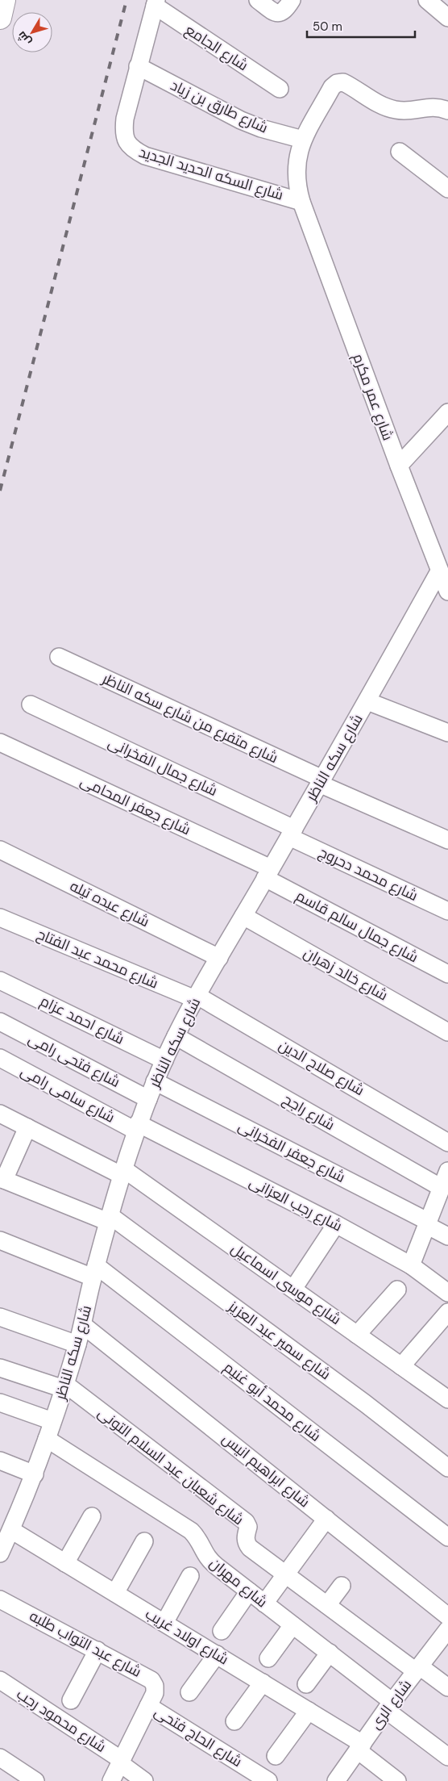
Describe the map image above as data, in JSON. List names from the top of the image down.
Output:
{
  "streets": {
    "street": [
      "شارع الجامع",
      "شارع طارق بن زياد",
      "شارع السكه الحديد الجديد",
      "شارع عمر مكرم",
      "شارع متفرع من شارع سكه الناظر",
      "شارع سكه الناظر",
      "شارع جمال الفخرانى",
      "شارع جعفر المحامى",
      "شارع محمد دحروج",
      "شارع عبده تيله",
      "شارع جمال سالم قاسم",
      "شارع محمد عبد الفتاح",
      "شارع خالد زهران",
      "شارع احمد عزام",
      "شارع فتحى رامى",
      "شارع صلاح الدين",
      "شارع سامى رامى",
      "شارع راجح",
      "شارع جعفر الفخرانى",
      "شارع رجب العزانى",
      "شارع موسى اسماعيل",
      "شارع سمير عبد العزيز",
      "شارع محمد أبو غنيم",
      "شارع شعبان عبد السلام التونى",
      "شارع ابراهيم انيس",
      "شارع مهران",
      "شارع اولاد غريب",
      "شارع عبد التواب طلبه",
      "شارع الرى",
      "شارع محمود رجب",
      "شارع الحاج فتحى"
    ]
  },
  "crossings": [
    ["شارع الجامع", "شارع السكه الحديد الجديد"],
    ["شارع طارق بن زياد", "شارع السكه الحديد الجديد"],
    ["شارع طارق بن زياد", "شارع عمر مكرم"],
    ["شارع السكه الحديد الجديد", "شارع عمر مكرم"],
    ["شارع عمر مكرم", "شارع سكه الناظر"],
    ["شارع متفرع من شارع سكه الناظر", "شارع سكه الناظر"],
    ["شارع سكه الناظر", "شارع جمال الفخرانى"],
    ["شارع سكه الناظر", "شارع جعفر المحامى"],
    ["شارع سكه الناظر", "شارع محمد دحروج"],
    ["شارع سكه الناظر", "شارع عبده تيله"],
    ["شارع سكه الناظر", "شارع جمال سالم قاسم"],
    ["شارع سكه الناظر", "شارع محمد عبد الفتاح"],
    ["شارع سكه الناظر", "شارع خالد زهران"],
    ["شارع سكه الناظر", "شارع احمد عزام"],
    ["شارع سكه الناظر", "شارع فتحى رامى"],
    ["شارع سكه الناظر", "شارع صلاح الدين"],
    ["شارع سكه الناظر", "شارع سامى رامى"],
    ["شارع سكه الناظر", "شارع راجح"],
    ["شارع سكه الناظر", "شارع جعفر الفخرانى"],
    ["شارع سكه الناظر", "شارع رجب العزانى"],
    ["شارع سكه الناظر", "شارع موسى اسماعيل"],
    ["شارع سكه الناظر", "شارع سمير عبد العزيز"],
    ["شارع سكه الناظر", "شارع محمد أبو غنيم"],
    ["شارع سكه الناظر", "شارع شعبان عبد السلام التونى"],
    ["شارع سكه الناظر", "شارع ابراهيم انيس"],
    ["شارع سكه الناظر", "شارع مهران"],
    ["شارع سكه الناظر", "شارع اولاد غريب"],
    ["شارع جمال الفخرانى", "شارع محمد دحروج"],
    ["شارع جعفر المحامى", "شارع جمال سالم قاسم"],
    ["شارع محمد عبد الفتاح", "شارع صلاح الدين"],
    ["شارع سامى رامى", "شارع رجب العزانى"],
    ["شارع شعبان عبد السلام التونى", "شارع الرى"],
    ["شارع مهران", "شارع الرى"],
    ["شارع اولاد غريب", "شارع الرى"],
    ["شارع عبد التواب طلبه", "شارع الحاج فتحى"]
  ],
  "scale_bar": "50 m",
  "north": "bottom left"
}
